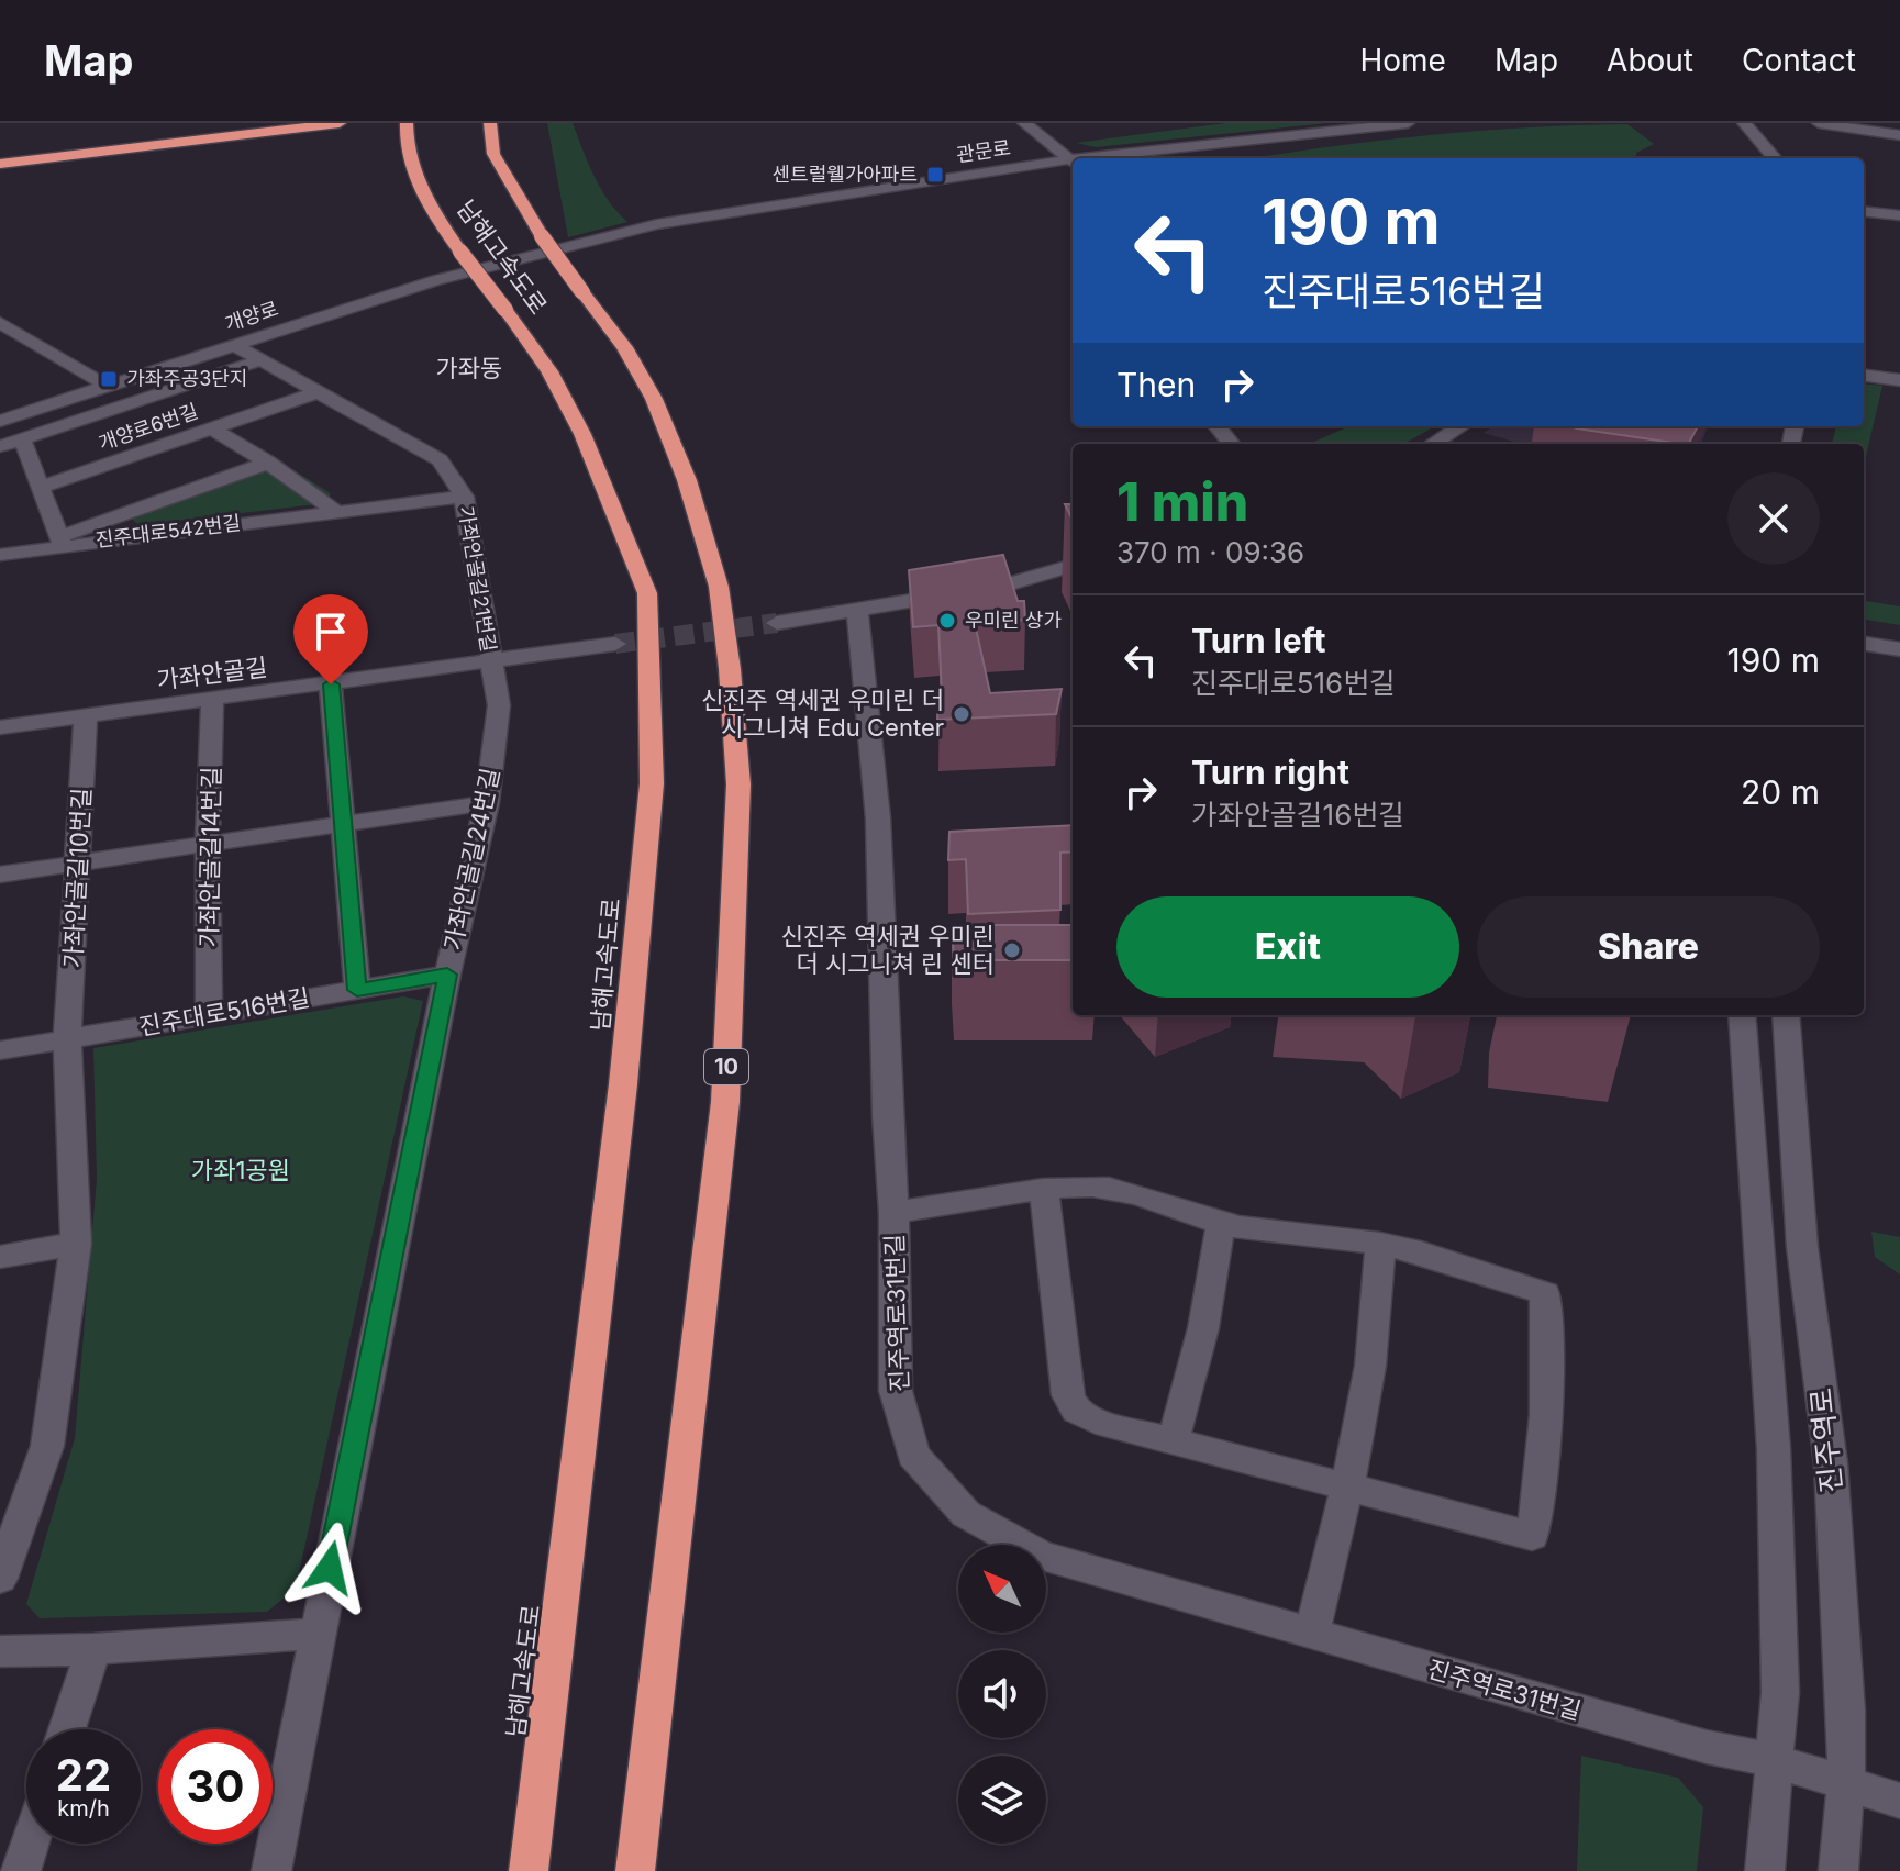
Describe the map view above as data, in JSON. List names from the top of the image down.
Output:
{
  "streets": {
    "highway": ["남해고속도로", "10"],
    "street": [
      "관문로",
      "개양로",
      "개양로6번길",
      "진주대로542번길",
      "가좌안골길21번길",
      "가좌안골길",
      "가좌안골길14번길",
      "가좌안골길24번길",
      "가좌안골길10번길",
      "진주대로516번길",
      "진주역로31번길",
      "진주역로"
    ]
  },
  "crossings": [
    ["관문로", "개양로"],
    ["진주대로542번길", "가좌안골길21번길"],
    ["가좌안골길21번길", "가좌안골길"],
    ["가좌안골길21번길", "가좌안골길24번길"],
    ["가좌안골길", "가좌안골길14번길"],
    ["가좌안골길", "가좌안골길24번길"],
    ["가좌안골길", "가좌안골길10번길"],
    ["가좌안골길14번길", "진주대로516번길"],
    ["가좌안골길24번길", "진주대로516번길"],
    ["가좌안골길10번길", "진주대로516번길"],
    ["진주역로31번길", "진주역로"]
  ],
  "districts": ["가좌동"],
  "parks": ["가좌1공원"],
  "places": {
    "transit": ["센트럴웰가아파트", "가좌주공3단지"],
    "other": ["우미린 상가", "신진주 역세권 우미린 더 시그니쳐 Edu Center", "신진주 역세권 우미린 더 시그니쳐 린 센터"]
  },
  "north": "top left",
  "page": {
    "header": "Map",
    "nav": [
      "Home",
      "Map",
      "About",
      "Contact"
    ],
    "turn": ["190 m", "진주대로516번길"],
    "then": "Then",
    "heading": ["1 min", "370 m · 09:36"],
    "list": [
      {
        "name": "Turn left",
        "note": "진주대로516번길",
        "value": "190 m"
      },
      {
        "name": "Turn right",
        "note": "가좌안골길16번길",
        "value": "20 m"
      }
    ],
    "buttons": ["Exit", "Share"],
    "speed": "22 km/h",
    "limit": "30"
  }
}
